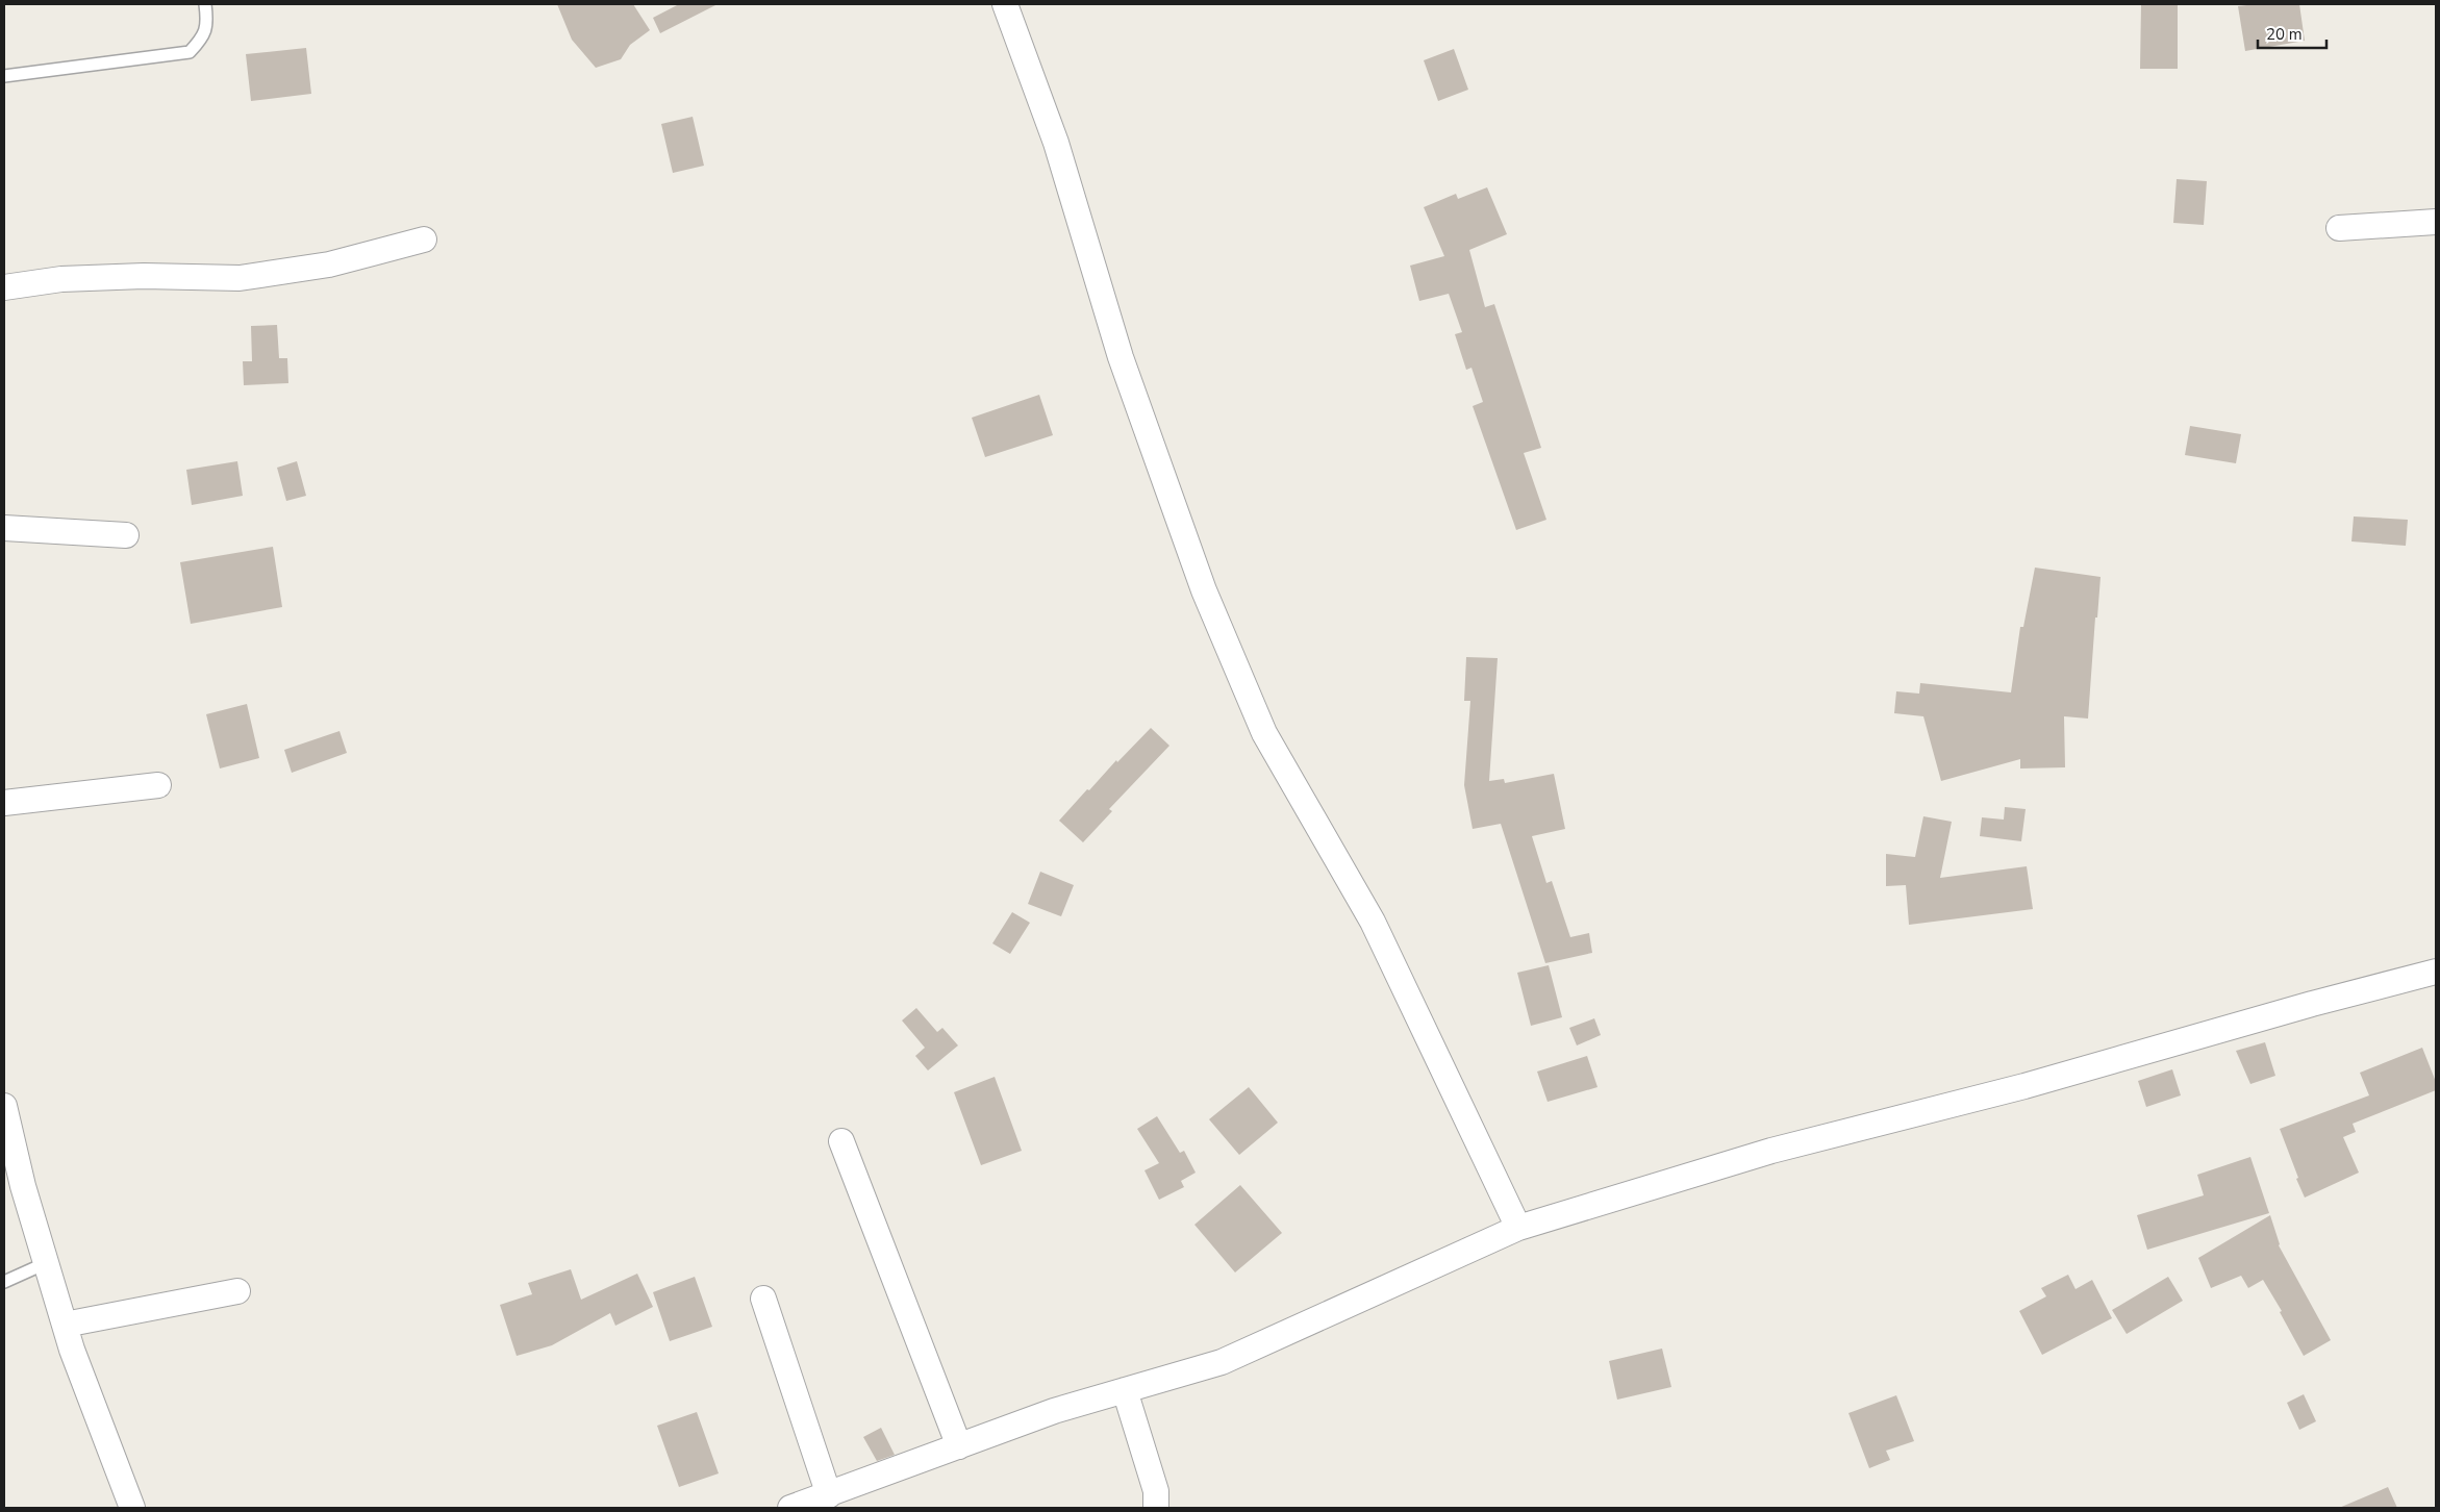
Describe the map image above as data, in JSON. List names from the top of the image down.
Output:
{
  "scale_bar": "20 m"
}
